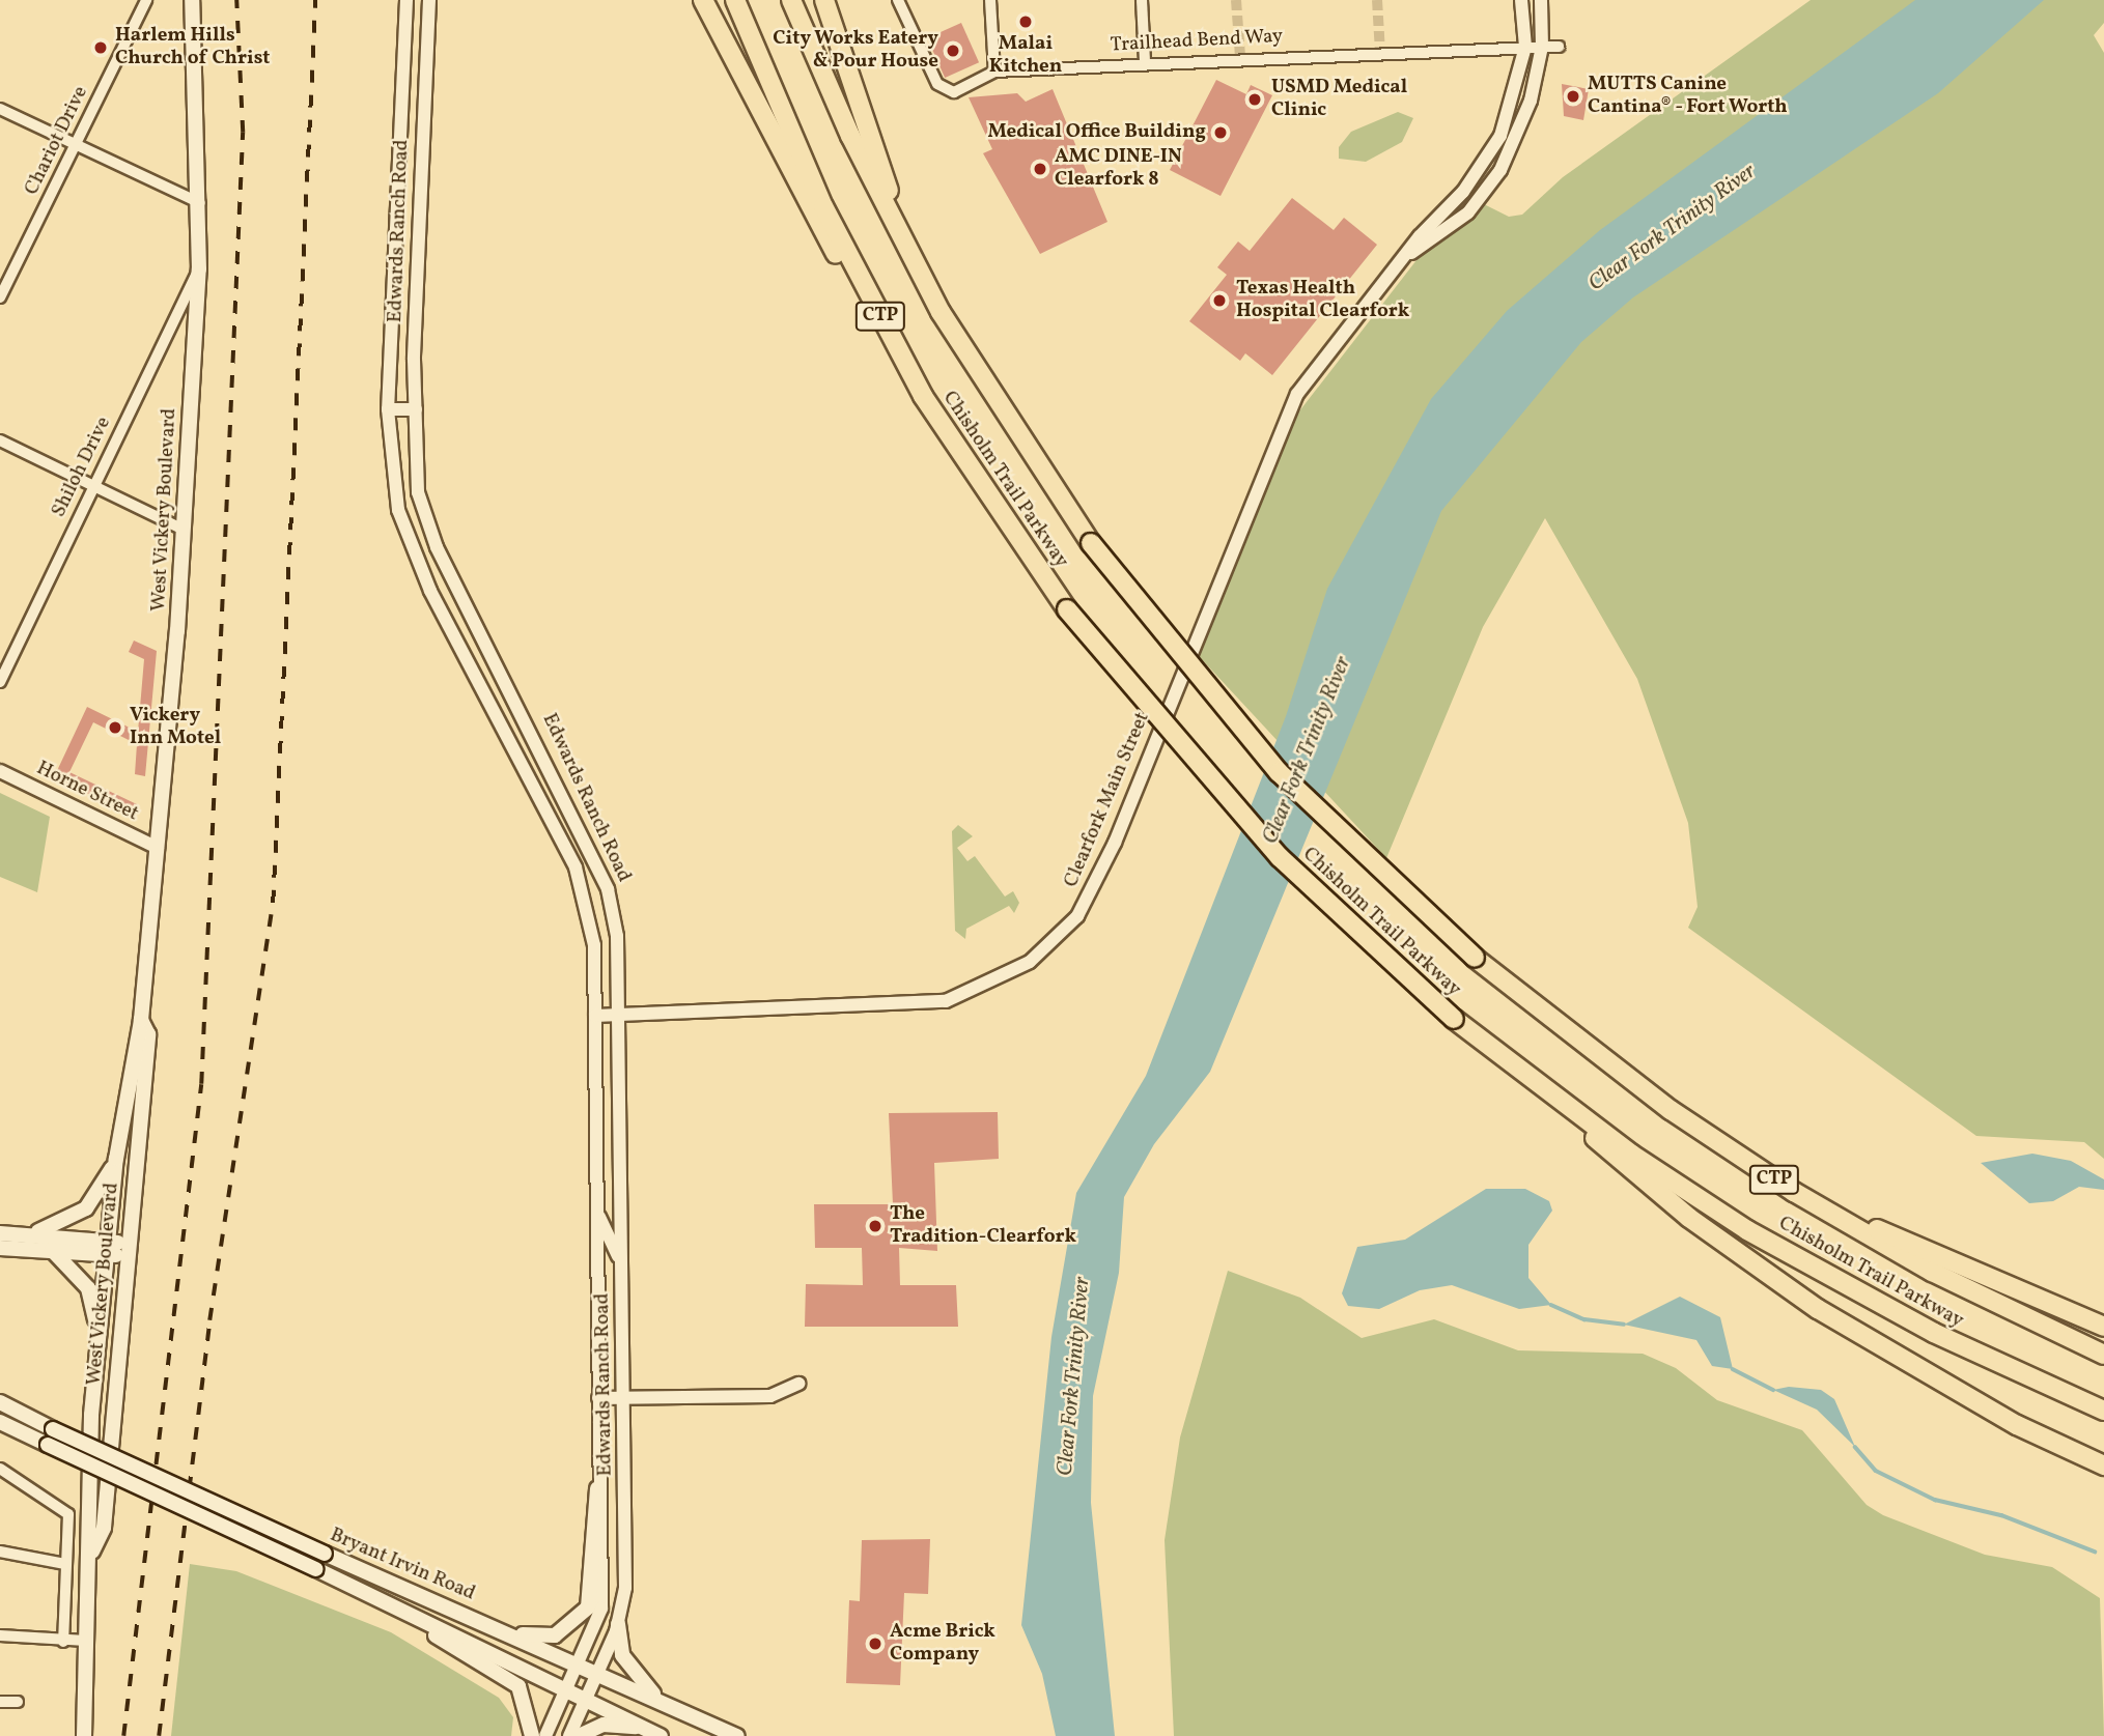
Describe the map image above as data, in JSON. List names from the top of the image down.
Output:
{
  "streets": {
    "highway": ["CTP", "Chisholm Trail Parkway"],
    "main road": ["West Vickery Boulevard", "Bryant Irvin Road"],
    "street": [
      "Trailhead Bend Way",
      "Chariot Drive",
      "Edwards Ranch Road",
      "Shiloh Drive",
      "Horne Street",
      "Clearfork Main Street"
    ]
  },
  "crossings": [
    ["Trailhead Bend Way", "Clearfork Main Street"],
    ["Edwards Ranch Road", "Clearfork Main Street"],
    ["Edwards Ranch Road", "Bryant Irvin Road"],
    ["Shiloh Drive", "West Vickery Boulevard"],
    ["West Vickery Boulevard", "Horne Street"]
  ],
  "water": ["Clear Fork Trinity River"],
  "places": [
    "Malai Kitchen",
    "Harlem Hills Church of Christ",
    "City Works Eatery & Pour House",
    "MUTTS Canine Cantina® - Fort Worth",
    "USMD Medical Clinic",
    "Medical Office Building",
    "AMC DINE-IN Clearfork 8",
    "Texas Health Hospital Clearfork",
    "Vickery Inn Motel",
    "The Tradition-Clearfork",
    "Acme Brick Company"
  ]
}
